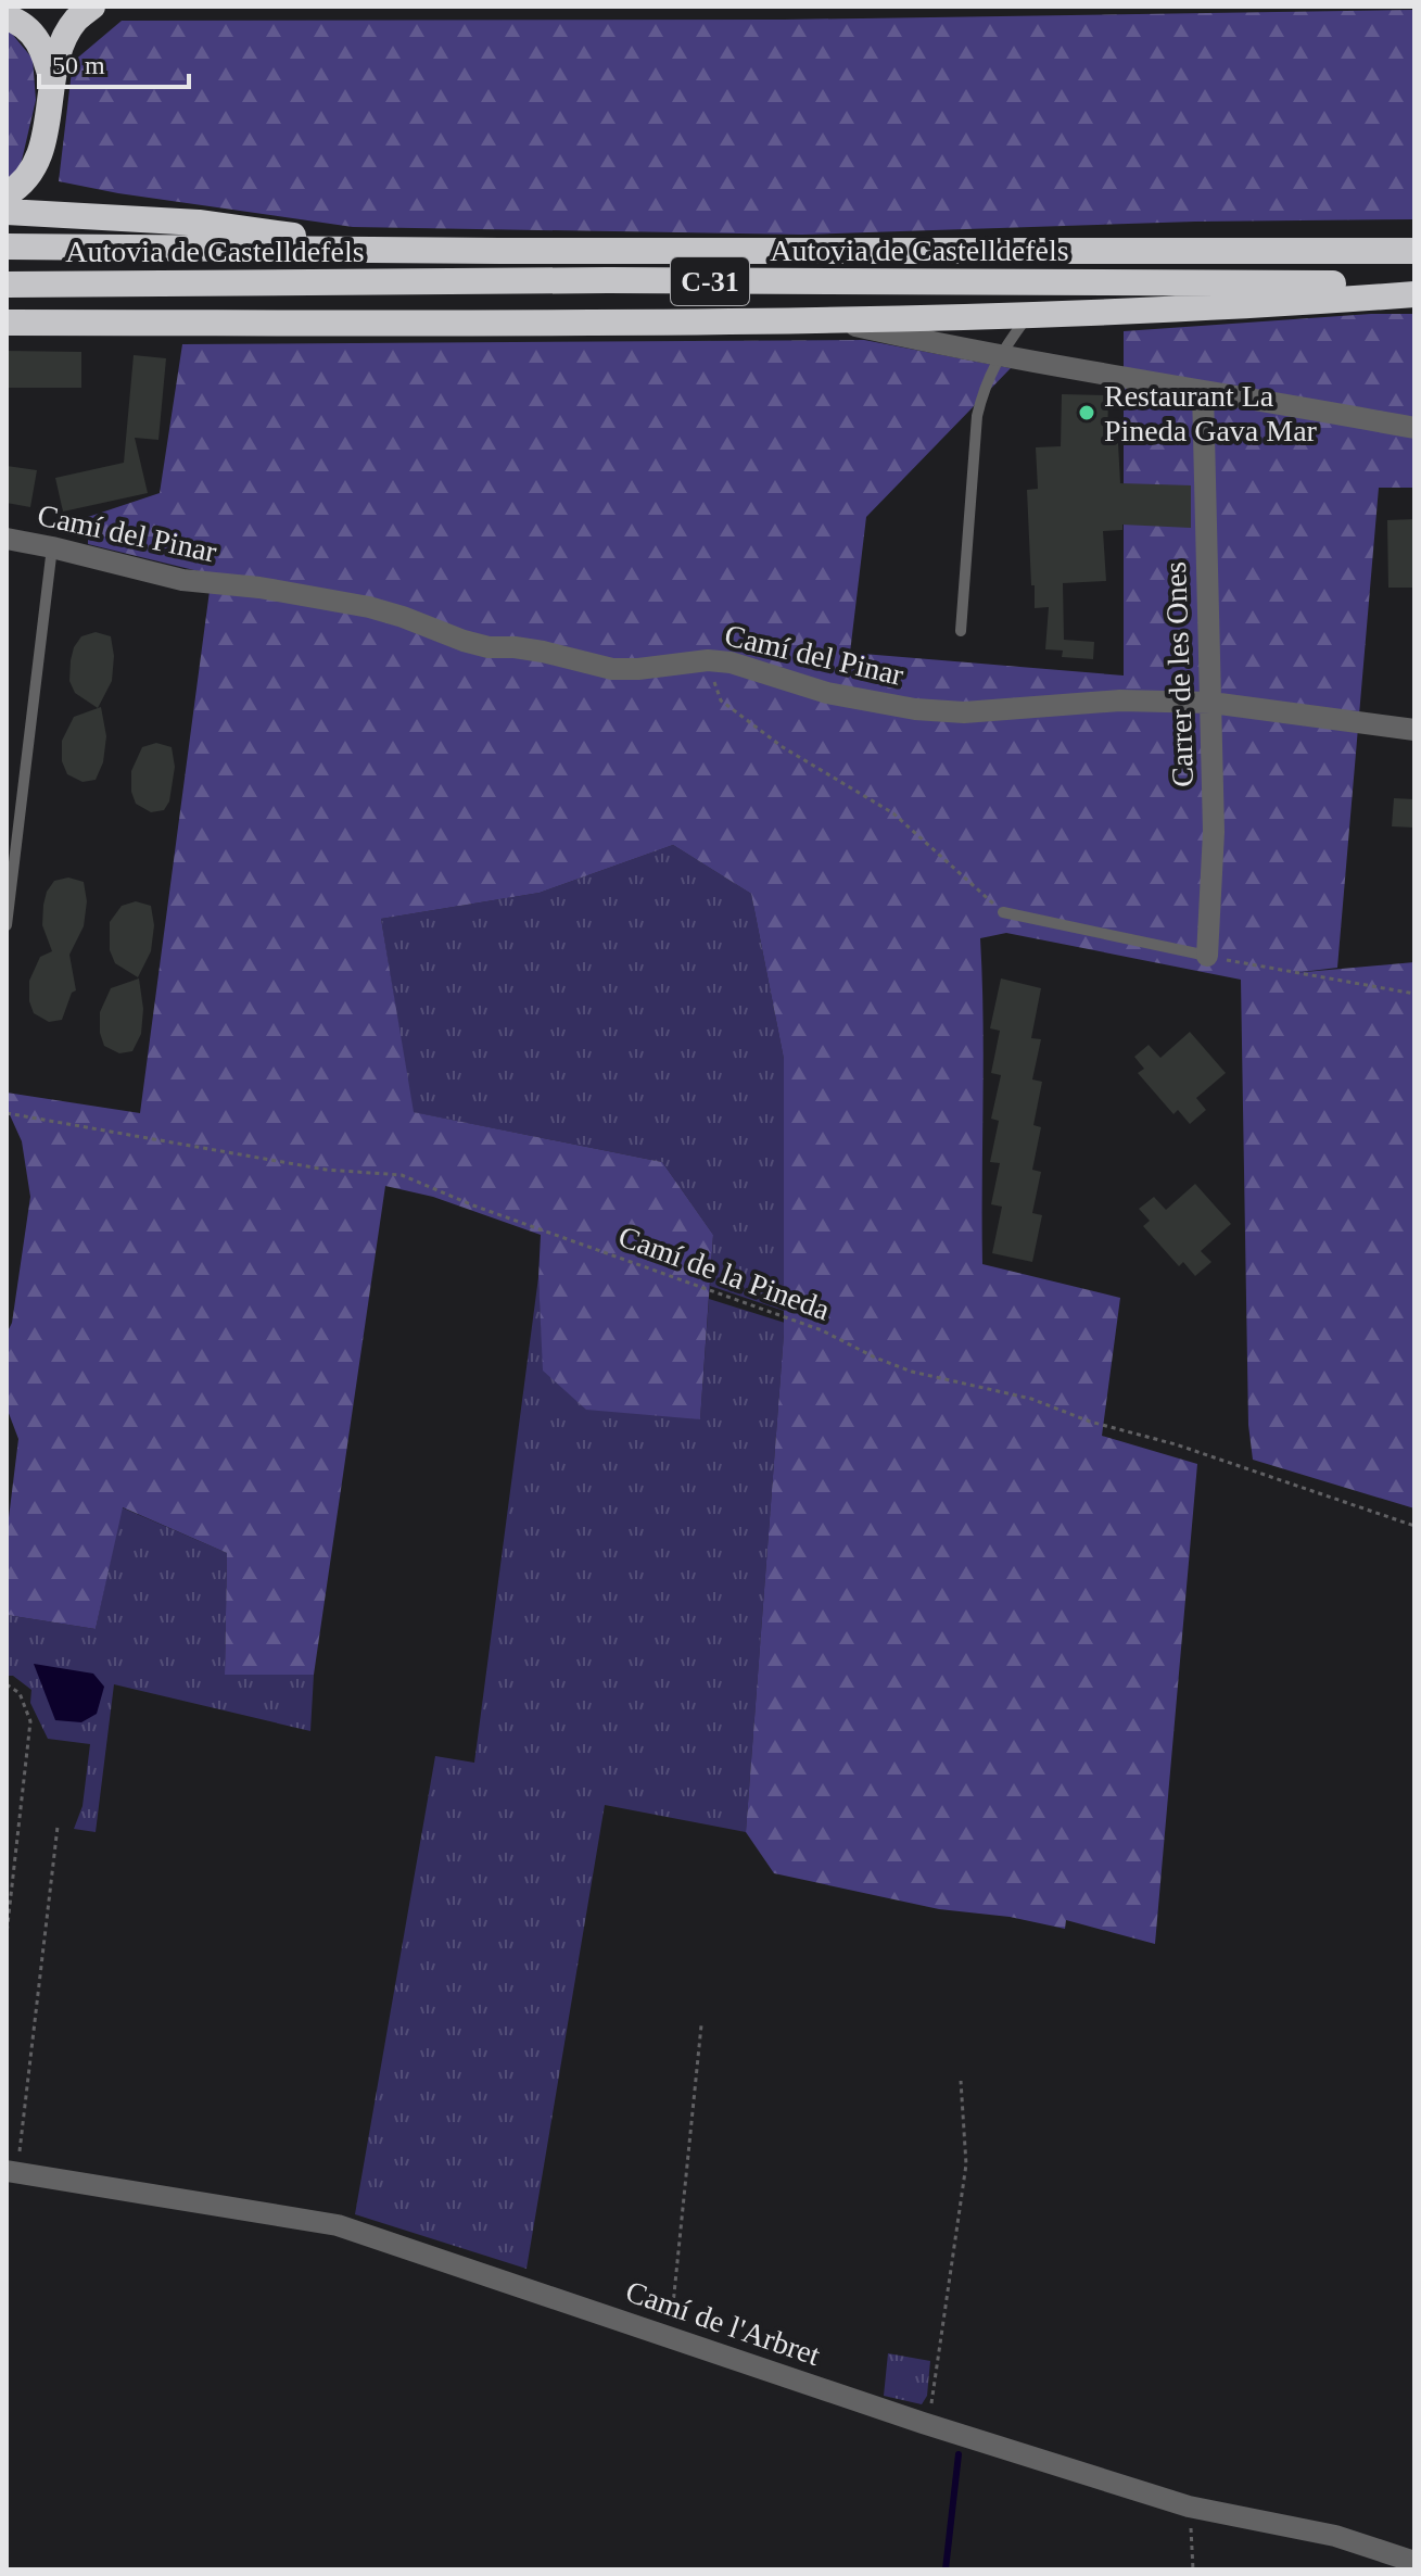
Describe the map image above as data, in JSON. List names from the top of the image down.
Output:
{
  "streets": {
    "highway": ["Autovia de Castelldefels", "C-31"],
    "street": ["Camí del Pinar", "Carrer de les Ones", "Camí de l'Arbret"],
    "path": ["Camí de la Pineda"]
  },
  "crossings": [
    ["Camí del Pinar", "Carrer de les Ones"]
  ],
  "places": ["Restaurant La Pineda Gava Mar"],
  "scale_bar": "50 m"
}
